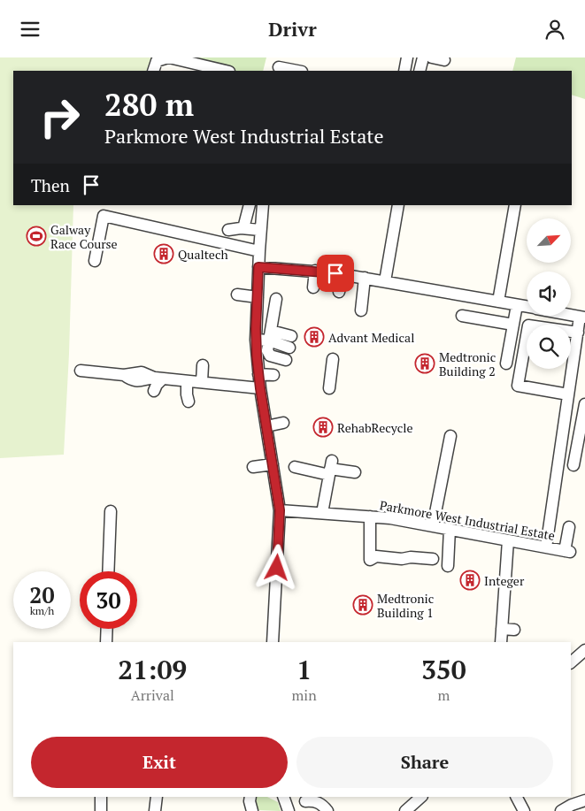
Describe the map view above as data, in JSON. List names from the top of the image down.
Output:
{
  "streets": {
    "street": ["Parkmore West Industrial Estate"]
  },
  "places": {
    "sports": ["Galway Race Course"],
    "building": [
      "Qualtech",
      "Advant Medical",
      "Medtronic Building 2",
      "RehabRecycle",
      "Integer",
      "Medtronic Building 1"
    ]
  },
  "north": "top right",
  "page": {
    "header": "Drivr",
    "turn": ["280 m", "Parkmore West Industrial Estate"],
    "then": "Then",
    "speed": "20 km/h",
    "limit": "30",
    "eta": [
      "21:09",
      "Arrival",
      "1",
      "min",
      "350",
      "m"
    ],
    "buttons": ["Exit", "Share"]
  }
}
